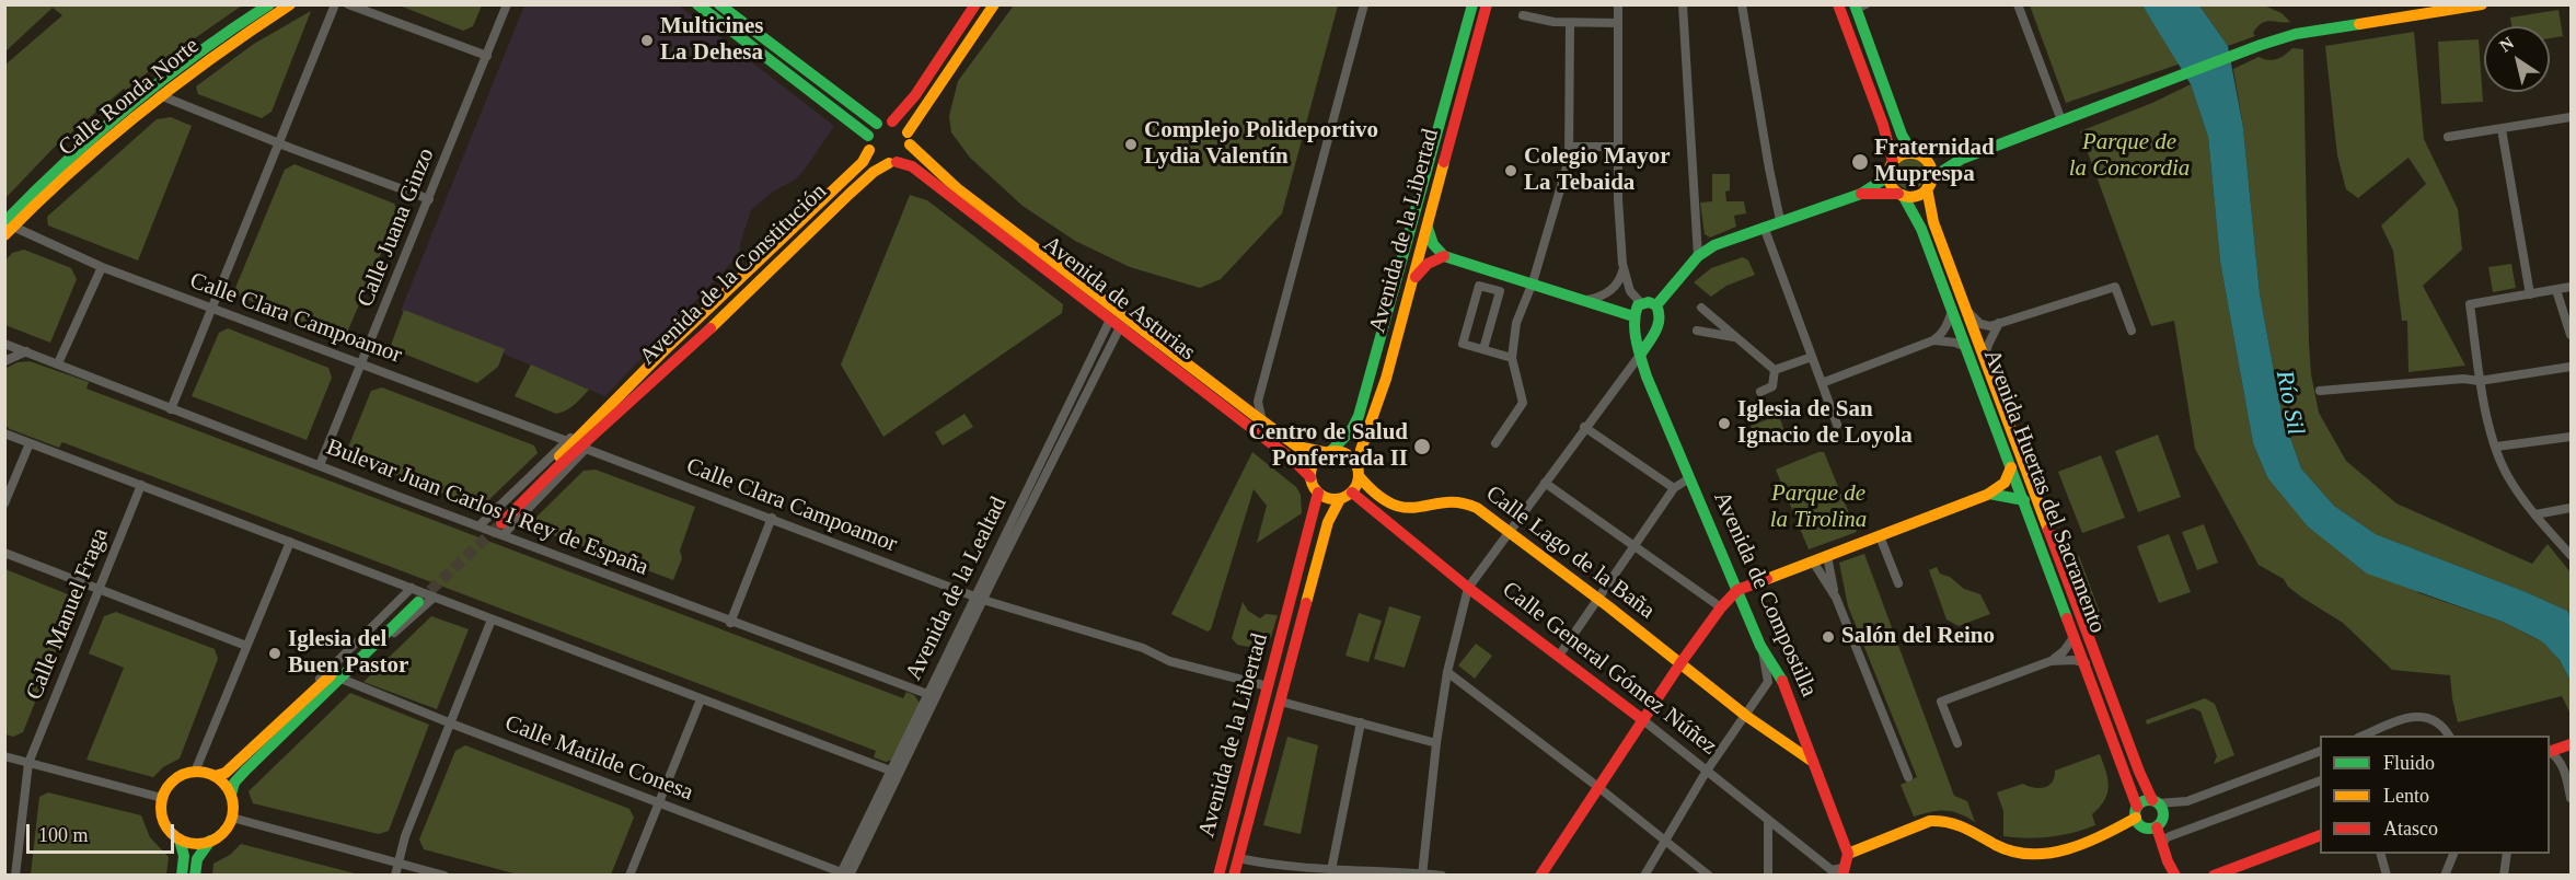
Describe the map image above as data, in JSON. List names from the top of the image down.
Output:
{
  "streets": {
    "street": [
      "Calle Ronda Norte",
      "Calle Juana Ginzo",
      "Avenida de la Libertad",
      "Avenida de la Constitución",
      "Avenida de Asturias",
      "Calle Clara Campoamor",
      "Avenida Huertas del Sacramento",
      "Bulevar Juan Carlos I Rey de España",
      "Calle Lago de la Baña",
      "Avenida de la Lealtad",
      "Avenida de Compostilla",
      "Calle Manuel Fraga",
      "Calle General Gómez Núñez",
      "Calle Matilde Conesa"
    ]
  },
  "crossings": [
    ["Calle Ronda Norte", "Calle Clara Campoamor"],
    ["Calle Juana Ginzo", "Calle Clara Campoamor"],
    ["Calle Juana Ginzo", "Bulevar Juan Carlos I Rey de España"],
    ["Avenida de la Libertad", "Avenida de Asturias"],
    ["Avenida de la Libertad", "Calle Lago de la Baña"],
    ["Avenida de la Libertad", "Avenida de la Lealtad"],
    ["Avenida de la Libertad", "Calle General Gómez Núñez"],
    ["Avenida de la Constitución", "Avenida de Asturias"],
    ["Avenida de la Constitución", "Calle Clara Campoamor"],
    ["Avenida de la Constitución", "Bulevar Juan Carlos I Rey de España"],
    ["Avenida de Asturias", "Calle Lago de la Baña"],
    ["Avenida de Asturias", "Avenida de la Lealtad"],
    ["Avenida de Asturias", "Calle General Gómez Núñez"],
    ["Calle Clara Campoamor", "Avenida de la Lealtad"],
    ["Bulevar Juan Carlos I Rey de España", "Avenida de la Lealtad"],
    ["Calle Lago de la Baña", "Avenida de Compostilla"],
    ["Calle Lago de la Baña", "Calle General Gómez Núñez"],
    ["Avenida de la Lealtad", "Calle Matilde Conesa"],
    ["Avenida de Compostilla", "Calle General Gómez Núñez"]
  ],
  "water": ["Río Sil"],
  "parks": ["Parque de la Concordia", "Parque de la Tirolina"],
  "places": [
    "Multicines La Dehesa",
    "Complejo Polideportivo Lydia Valentín",
    "Fraternidad Muprespa",
    "Colegio Mayor La Tebaida",
    "Iglesia de San Ignacio de Loyola",
    "Centro de Salud Ponferrada II",
    "Salón del Reino",
    "Iglesia del Buen Pastor"
  ],
  "legend": ["Fluido", "Lento", "Atasco"],
  "scale_bar": "100 m",
  "north": "top left"
}
